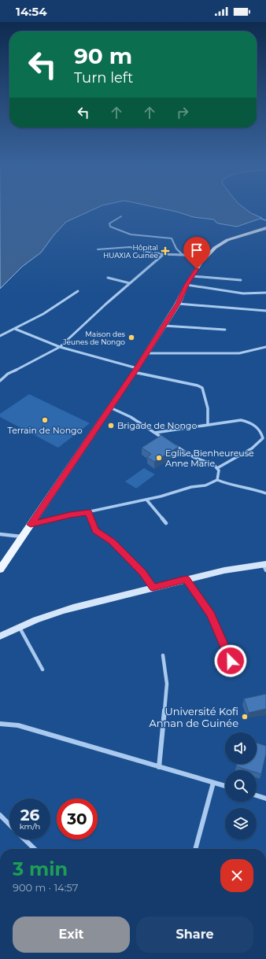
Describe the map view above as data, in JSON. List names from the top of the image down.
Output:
{
  "places": {
    "health": ["Hôpital HUAXIA Guinée"],
    "other": [
      "Maison des Jeunes de Nongo",
      "Terrain de Nongo",
      "Brigade de Nongo",
      "Eglise Bienheureuse Anne Marie",
      "Université Kofi Annan de Guinée"
    ]
  },
  "page": {
    "status": "14:54",
    "turn": ["90 m", "Turn left"],
    "speed": "26 km/h",
    "limit": "30",
    "heading": ["3 min", "900 m · 14:57"],
    "buttons": ["Exit", "Share"]
  }
}
